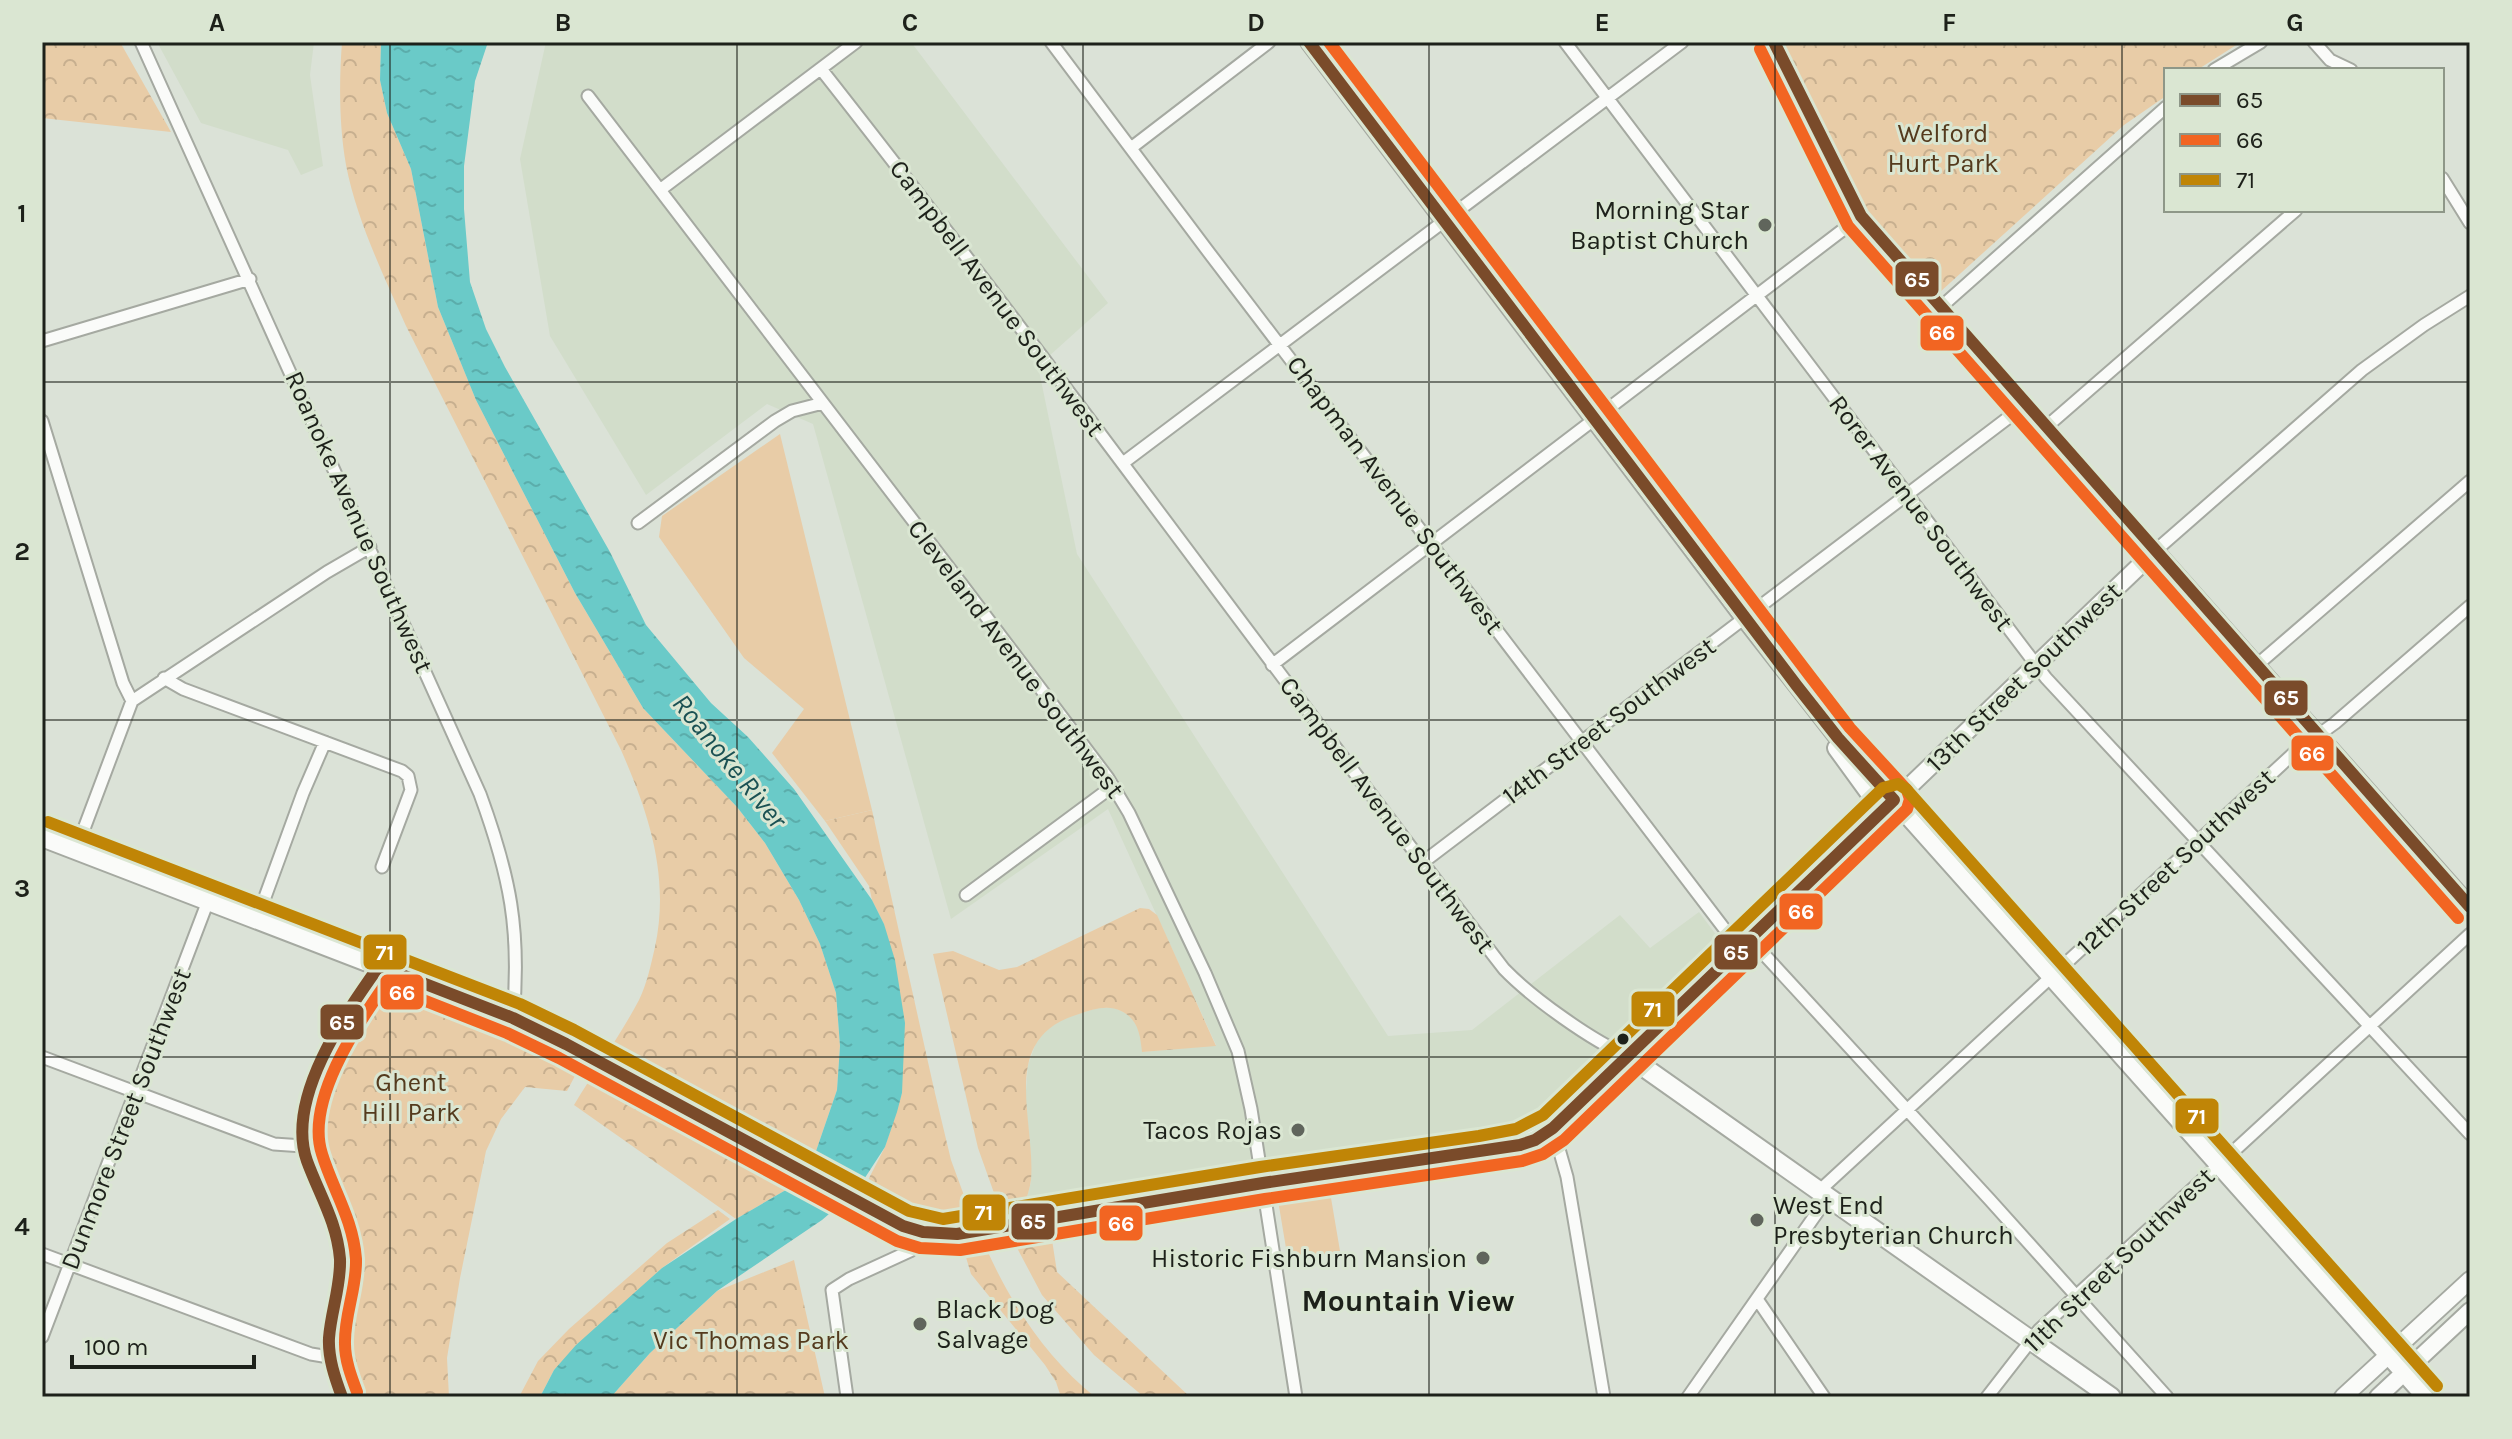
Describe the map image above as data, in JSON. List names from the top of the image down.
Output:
{
  "streets": {
    "main road": ["Campbell Avenue Southwest", "13th Street Southwest"],
    "street": [
      "Chapman Avenue Southwest",
      "Rorer Avenue Southwest",
      "Roanoke Avenue Southwest",
      "Cleveland Avenue Southwest",
      "14th Street Southwest",
      "12th Street Southwest",
      "Dunmore Street Southwest",
      "11th Street Southwest"
    ]
  },
  "crossings": [
    ["Campbell Avenue Southwest", "13th Street Southwest"],
    ["Campbell Avenue Southwest", "14th Street Southwest"],
    ["Campbell Avenue Southwest", "12th Street Southwest"],
    ["Campbell Avenue Southwest", "11th Street Southwest"],
    ["Chapman Avenue Southwest", "13th Street Southwest"],
    ["Chapman Avenue Southwest", "14th Street Southwest"],
    ["Chapman Avenue Southwest", "12th Street Southwest"],
    ["Chapman Avenue Southwest", "11th Street Southwest"],
    ["Rorer Avenue Southwest", "13th Street Southwest"],
    ["Rorer Avenue Southwest", "14th Street Southwest"],
    ["Rorer Avenue Southwest", "12th Street Southwest"],
    ["Rorer Avenue Southwest", "11th Street Southwest"],
    ["Cleveland Avenue Southwest", "13th Street Southwest"]
  ],
  "districts": ["Mountain View"],
  "water": ["Roanoke River"],
  "parks": ["Welford Hurt Park", "Ghent Hill Park", "Vic Thomas Park"],
  "places": [
    "Morning Star Baptist Church",
    "Tacos Rojas",
    "West End Presbyterian Church",
    "Historic Fishburn Mansion",
    "Black Dog Salvage"
  ],
  "lines": ["transit line 65", "transit line 66", "transit line 71"],
  "legend": ["65", "66", "71"],
  "scale_bar": "100 m",
  "grid": {
    "columns": [
      "A",
      "B",
      "C",
      "D",
      "E",
      "F",
      "G"
    ],
    "rows": [
      "1",
      "2",
      "3",
      "4"
    ]
  }
}
